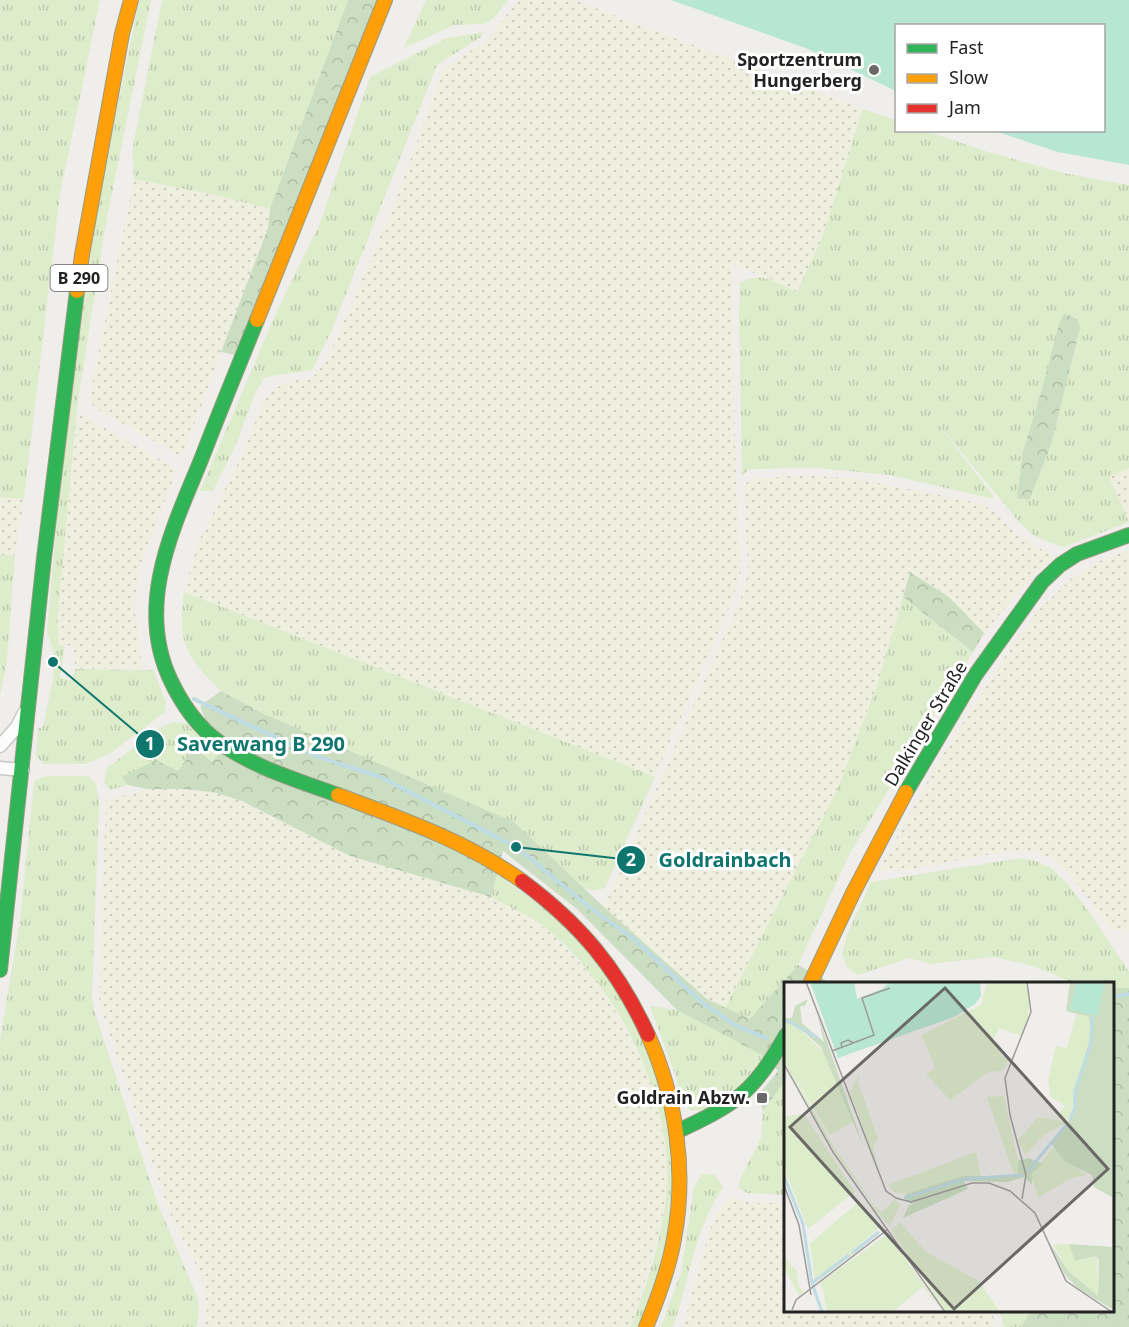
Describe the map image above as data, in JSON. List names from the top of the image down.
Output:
{
  "streets": {
    "street": ["B 290", "Dalkinger Straße"]
  },
  "places": {
    "other": ["Sportzentrum Hungerberg", "Saverwang B 290", "Goldrainbach"],
    "transit": ["Goldrain Abzw."]
  },
  "legend": ["Fast", "Slow", "Jam"]
}
